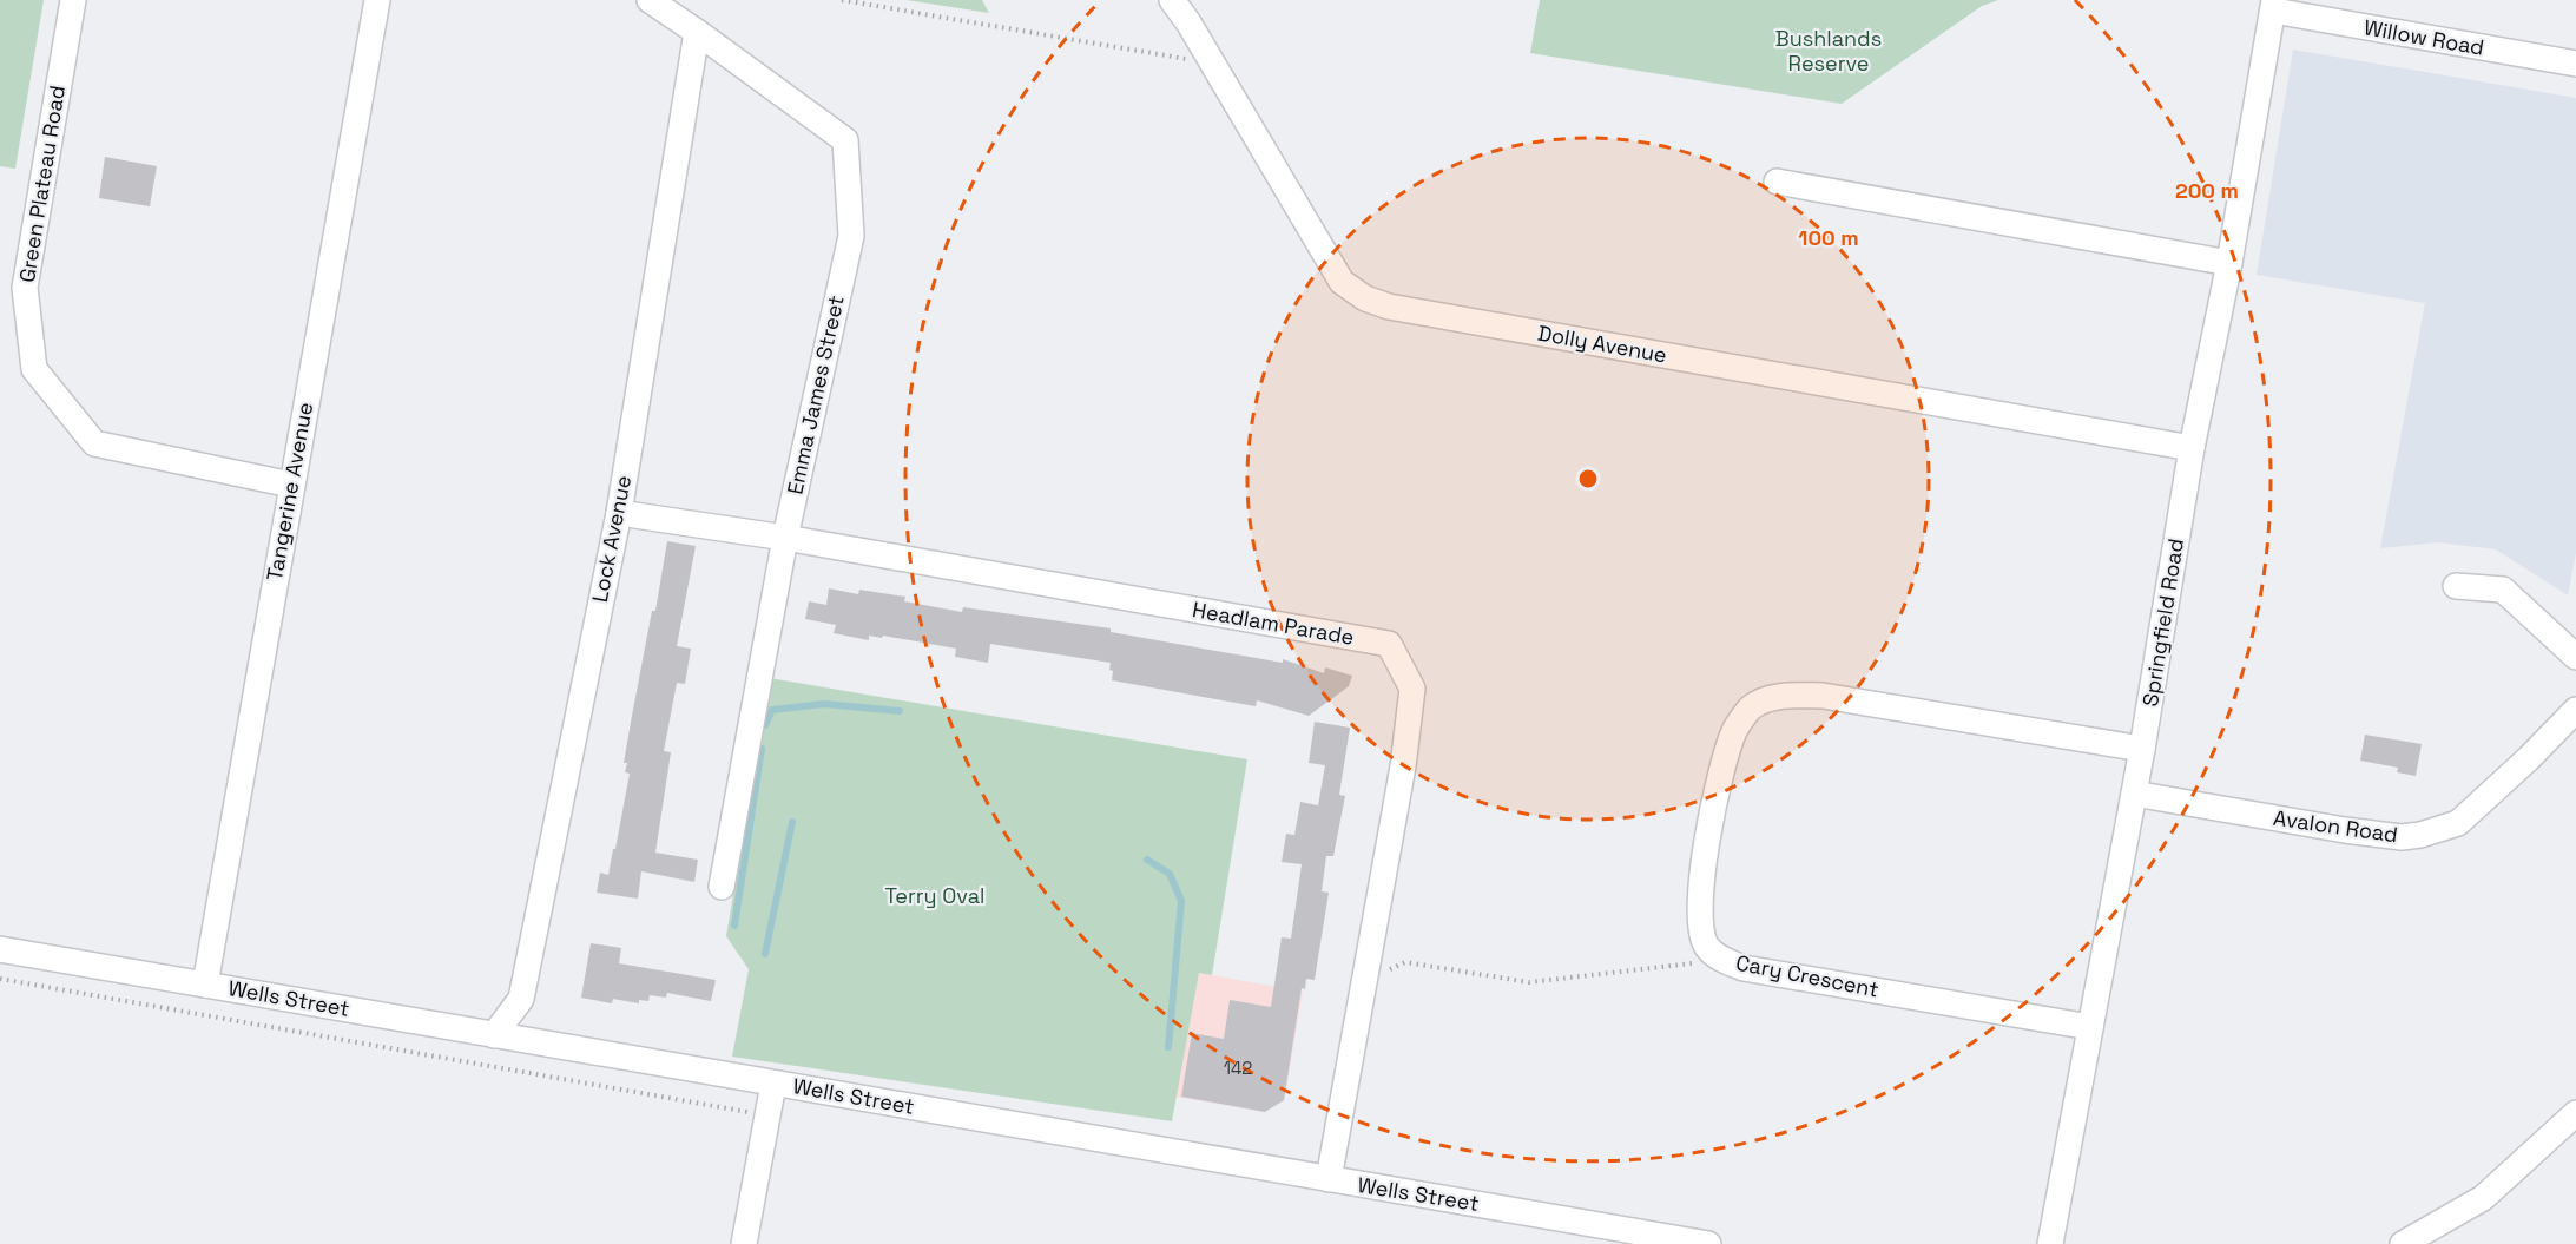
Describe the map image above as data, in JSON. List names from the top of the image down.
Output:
{
  "streets": {
    "street": [
      "Willow Road",
      "Green Plateau Road",
      "Dolly Avenue",
      "Emma James Street",
      "Tangerine Avenue",
      "Lock Avenue",
      "Springfield Road",
      "Headlam Parade",
      "Avalon Road",
      "Cary Crescent",
      "Wells Street"
    ]
  },
  "crossings": [
    ["Willow Road", "Springfield Road"],
    ["Green Plateau Road", "Tangerine Avenue"],
    ["Dolly Avenue", "Springfield Road"],
    ["Emma James Street", "Lock Avenue"],
    ["Emma James Street", "Headlam Parade"],
    ["Tangerine Avenue", "Wells Street"],
    ["Lock Avenue", "Headlam Parade"],
    ["Lock Avenue", "Wells Street"],
    ["Springfield Road", "Avalon Road"],
    ["Springfield Road", "Cary Crescent"],
    ["Headlam Parade", "Wells Street"]
  ],
  "parks": ["Bushlands Reserve", "Terry Oval"],
  "house_numbers": ["142"],
  "rings": ["200 m", "100 m"]
}
